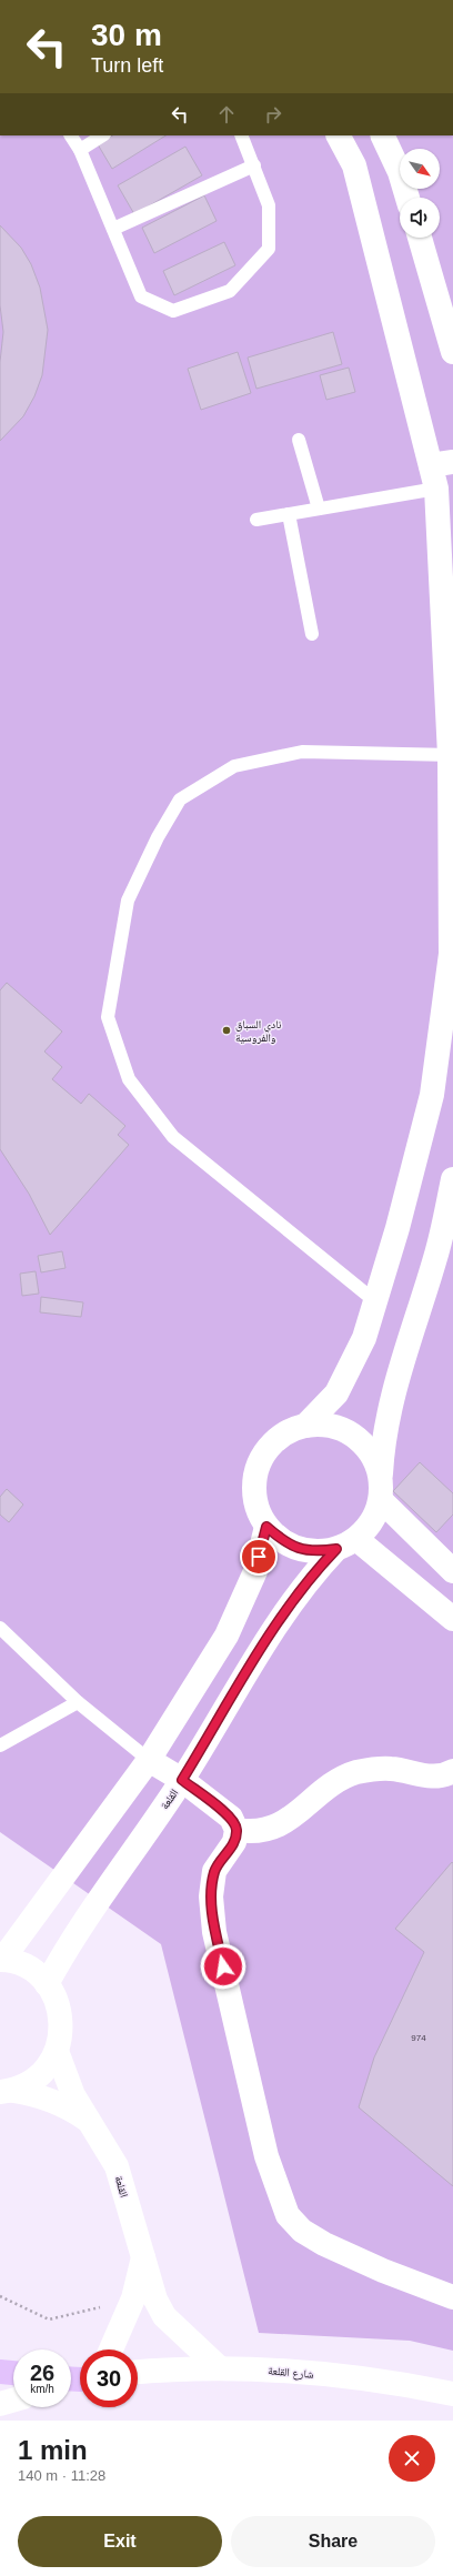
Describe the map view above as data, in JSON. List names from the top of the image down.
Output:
{
  "streets": {
    "street": ["القلعة", "شارع القلعة"]
  },
  "crossings": [
    ["القلعة", "شارع القلعة"]
  ],
  "places": ["نادي السباق والفروسية"],
  "house_numbers": ["974"],
  "north": "bottom right",
  "page": {
    "turn": ["30 m", "Turn left"],
    "speed": "26 km/h",
    "limit": "30",
    "heading": ["1 min", "140 m · 11:28"],
    "buttons": ["Exit", "Share"]
  }
}
